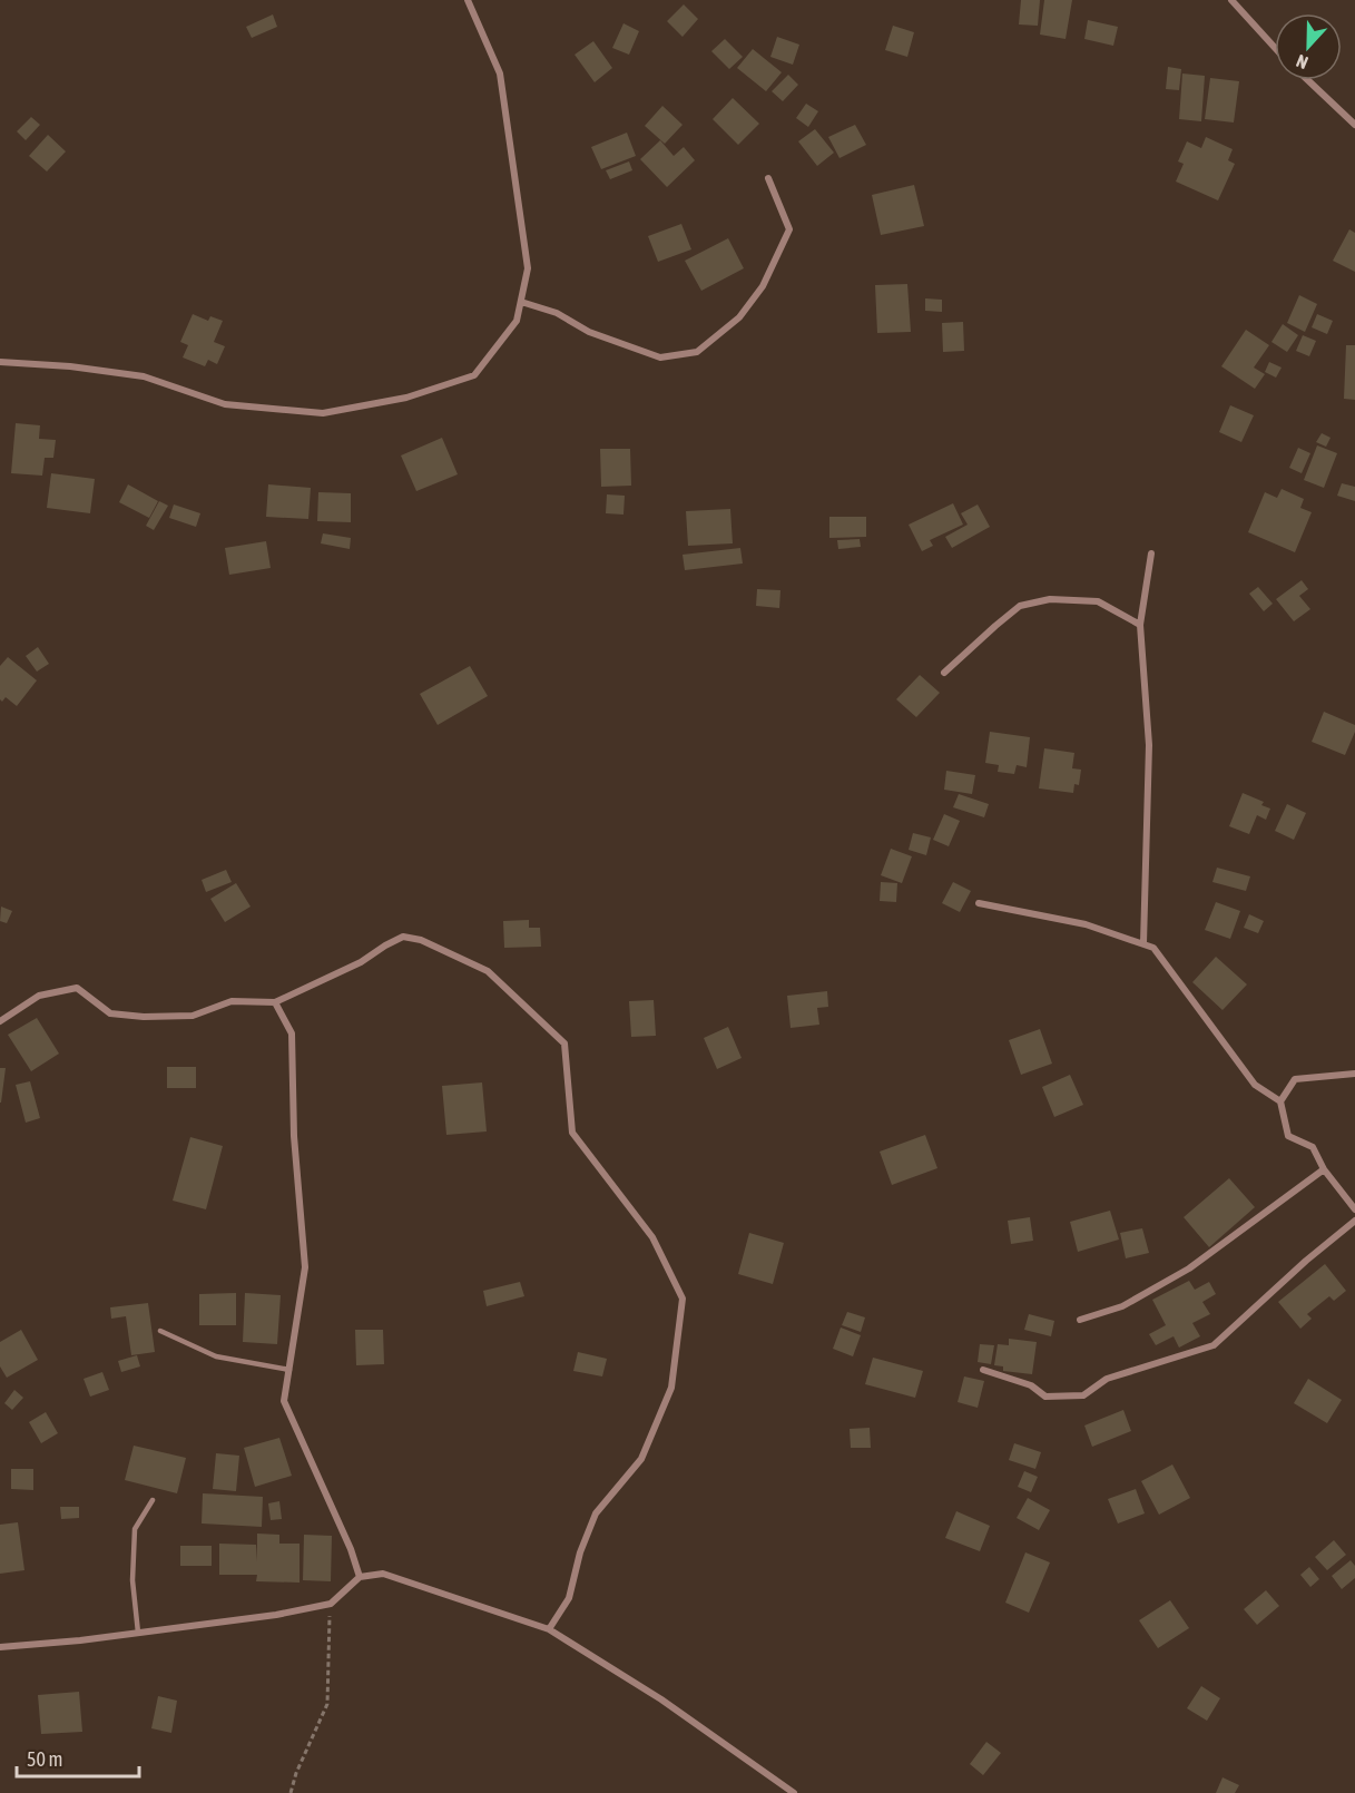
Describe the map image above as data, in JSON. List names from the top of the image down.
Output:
{
  "scale_bar": "50 m",
  "north": "bottom"
}
